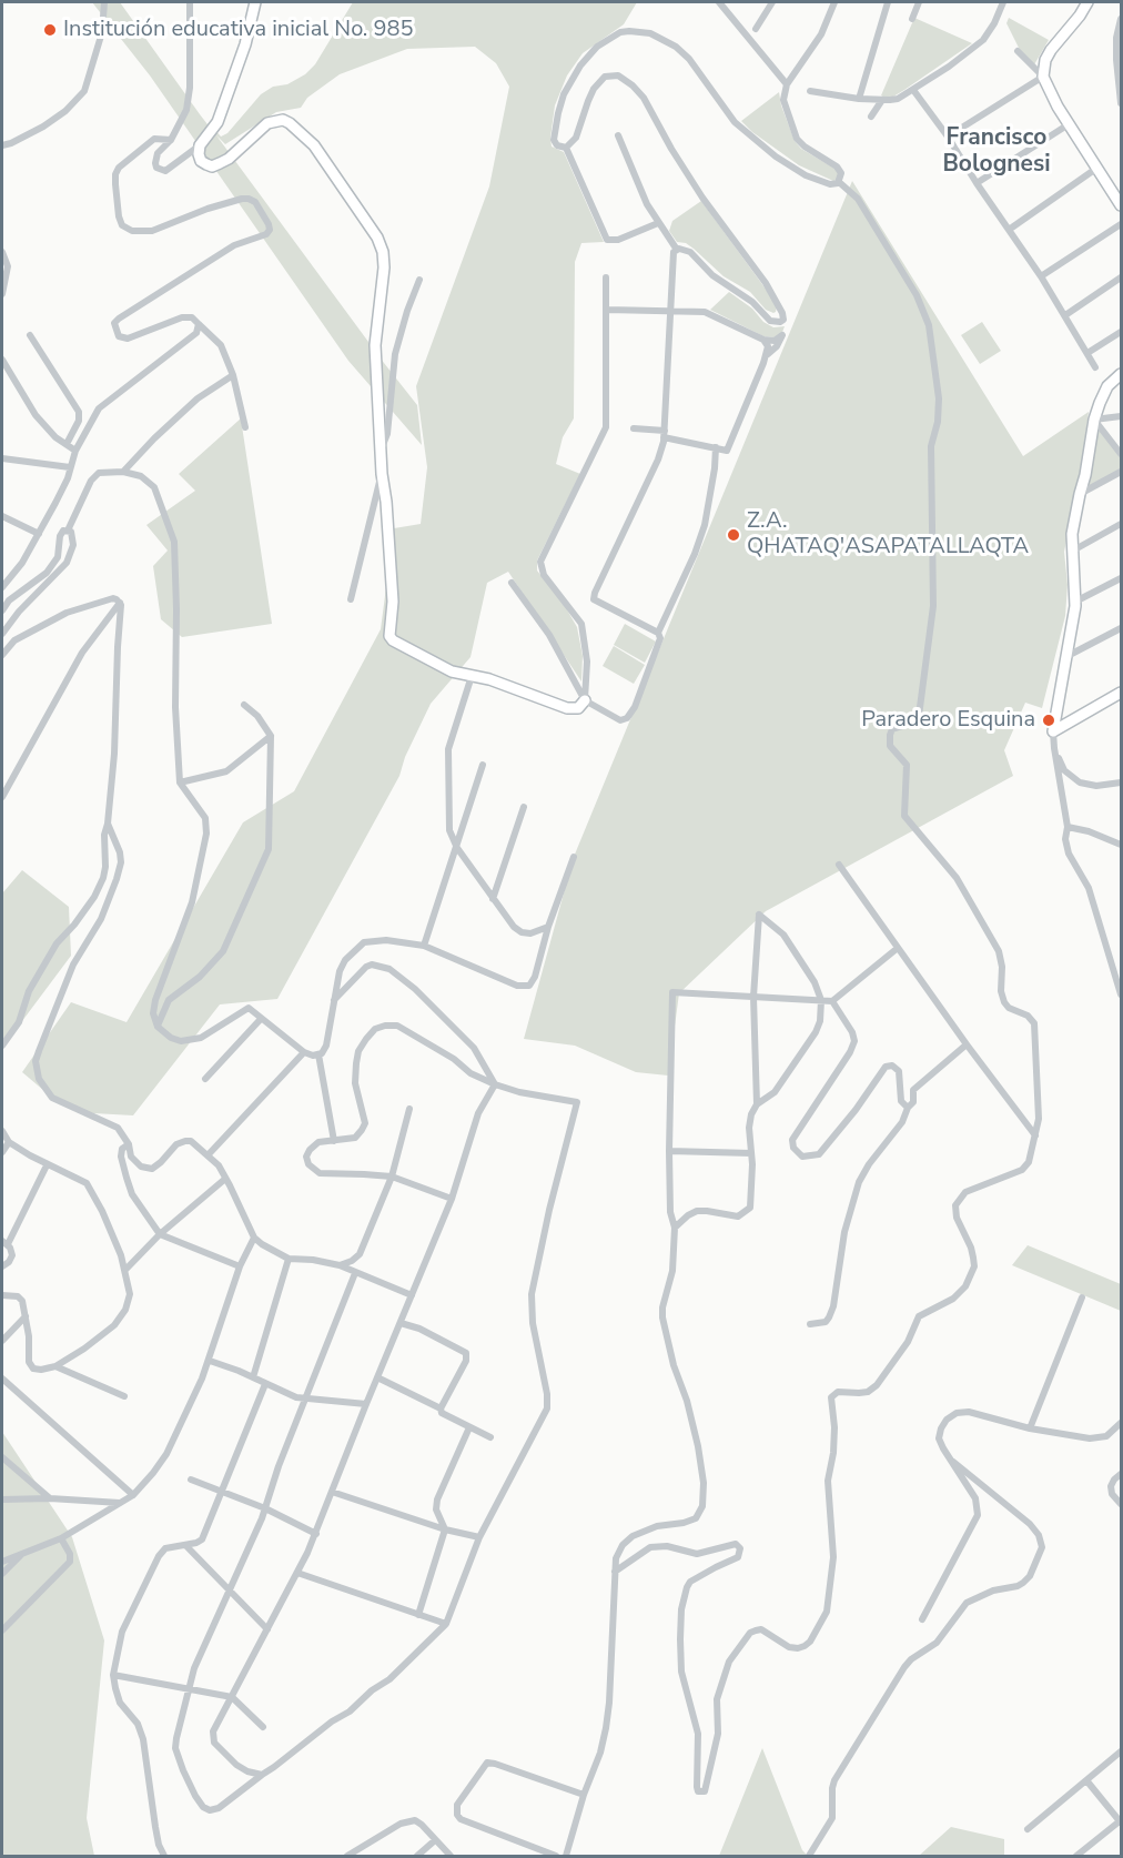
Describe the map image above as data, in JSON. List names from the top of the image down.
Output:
{
  "districts": ["Francisco Bolognesi"],
  "places": ["Institución educativa inicial No. 985", "Z.A. QHATAQ'ASAPATALLAQTA", "Paradero Esquina"]
}
